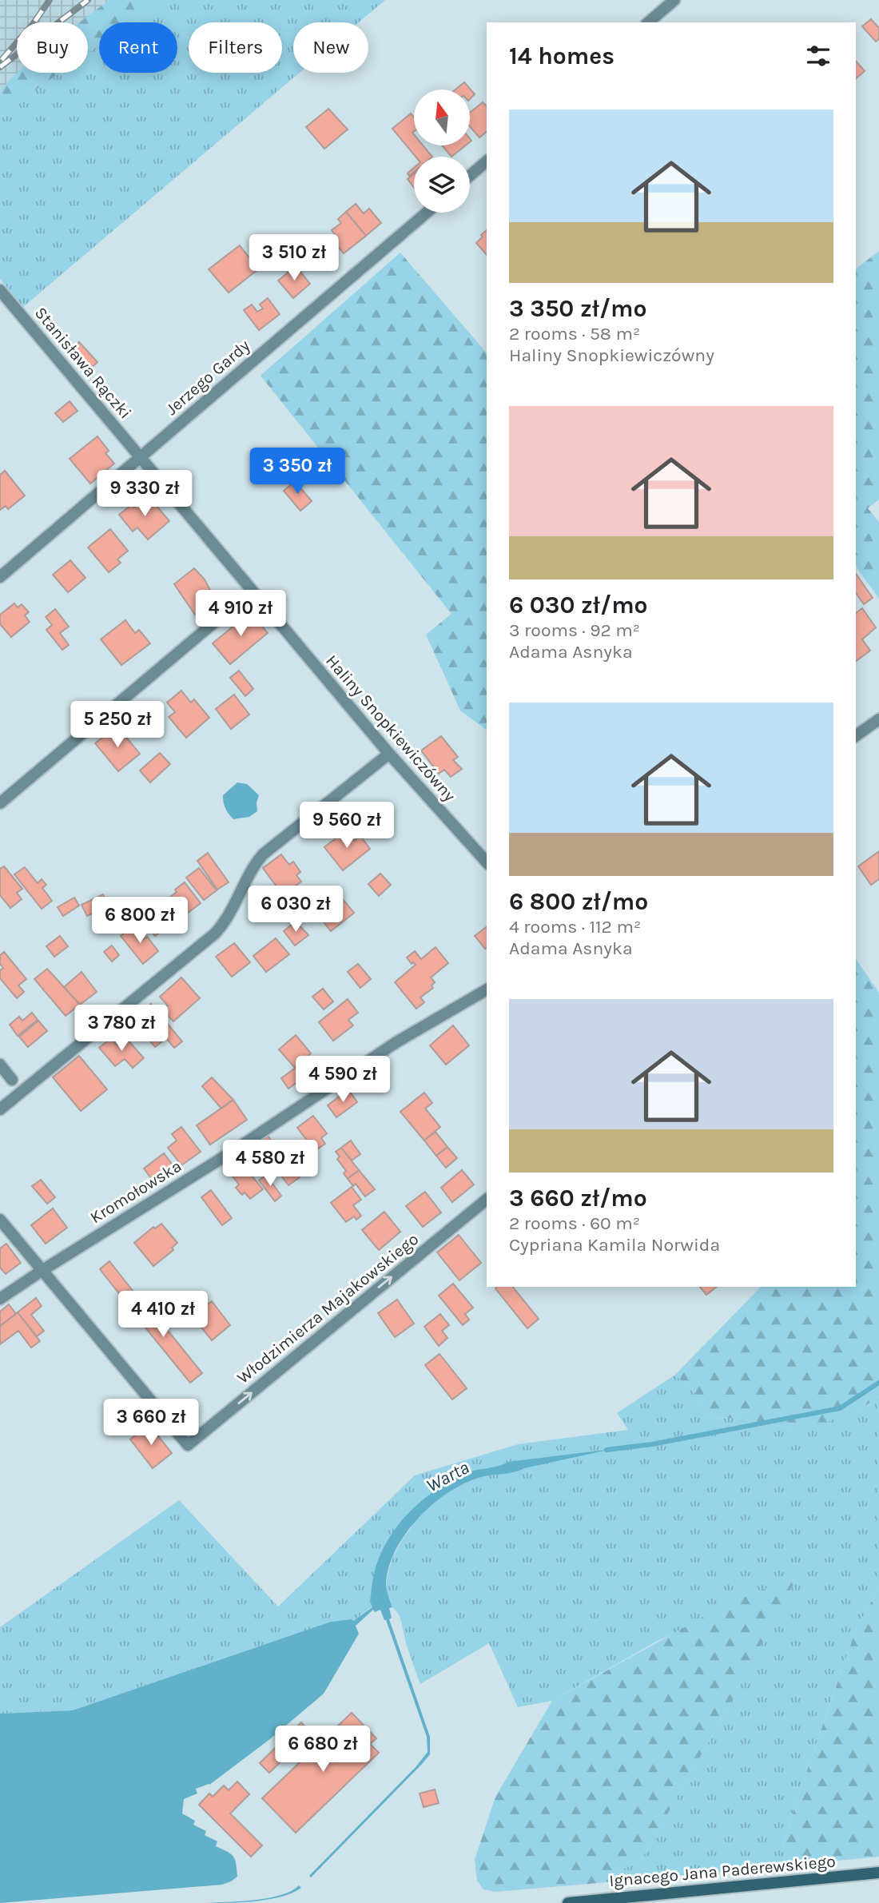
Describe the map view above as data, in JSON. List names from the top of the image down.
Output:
{
  "streets": {
    "main road": ["Ignacego Jana Paderewskiego"],
    "street": [
      "Stanisława Rączki",
      "Jerzego Gardy",
      "Haliny Snopkiewiczówny",
      "Kromołowska",
      "Włodzimierza Majakowskiego"
    ]
  },
  "crossings": [
    ["Stanisława Rączki", "Jerzego Gardy"],
    ["Stanisława Rączki", "Haliny Snopkiewiczówny"],
    ["Jerzego Gardy", "Haliny Snopkiewiczówny"],
    ["Kromołowska", "Włodzimierza Majakowskiego"]
  ],
  "water": ["Warta"],
  "north": "top",
  "page": {
    "chip": [
      "Buy",
      "Rent",
      "Filters",
      "New"
    ],
    "heading": "14 homes",
    "list": [
      {
        "name": "3 350 zł/mo",
        "note": "2 rooms · 58 m² · Haliny Snopkiewiczówny"
      },
      {
        "name": "6 030 zł/mo",
        "note": "3 rooms · 92 m² · Adama Asnyka"
      },
      {
        "name": "6 800 zł/mo",
        "note": "4 rooms · 112 m² · Adama Asnyka"
      },
      {
        "name": "3 660 zł/mo",
        "note": "2 rooms · 60 m² · Cypriana Kamila Norwida"
      }
    ],
    "price": [
      "3 510 zł",
      "3 350 zł",
      "9 330 zł",
      "4 910 zł",
      "5 250 zł",
      "9 560 zł",
      "6 030 zł",
      "6 800 zł",
      "3 780 zł",
      "4 590 zł",
      "4 580 zł",
      "4 410 zł",
      "3 660 zł",
      "6 680 zł"
    ]
  }
}
